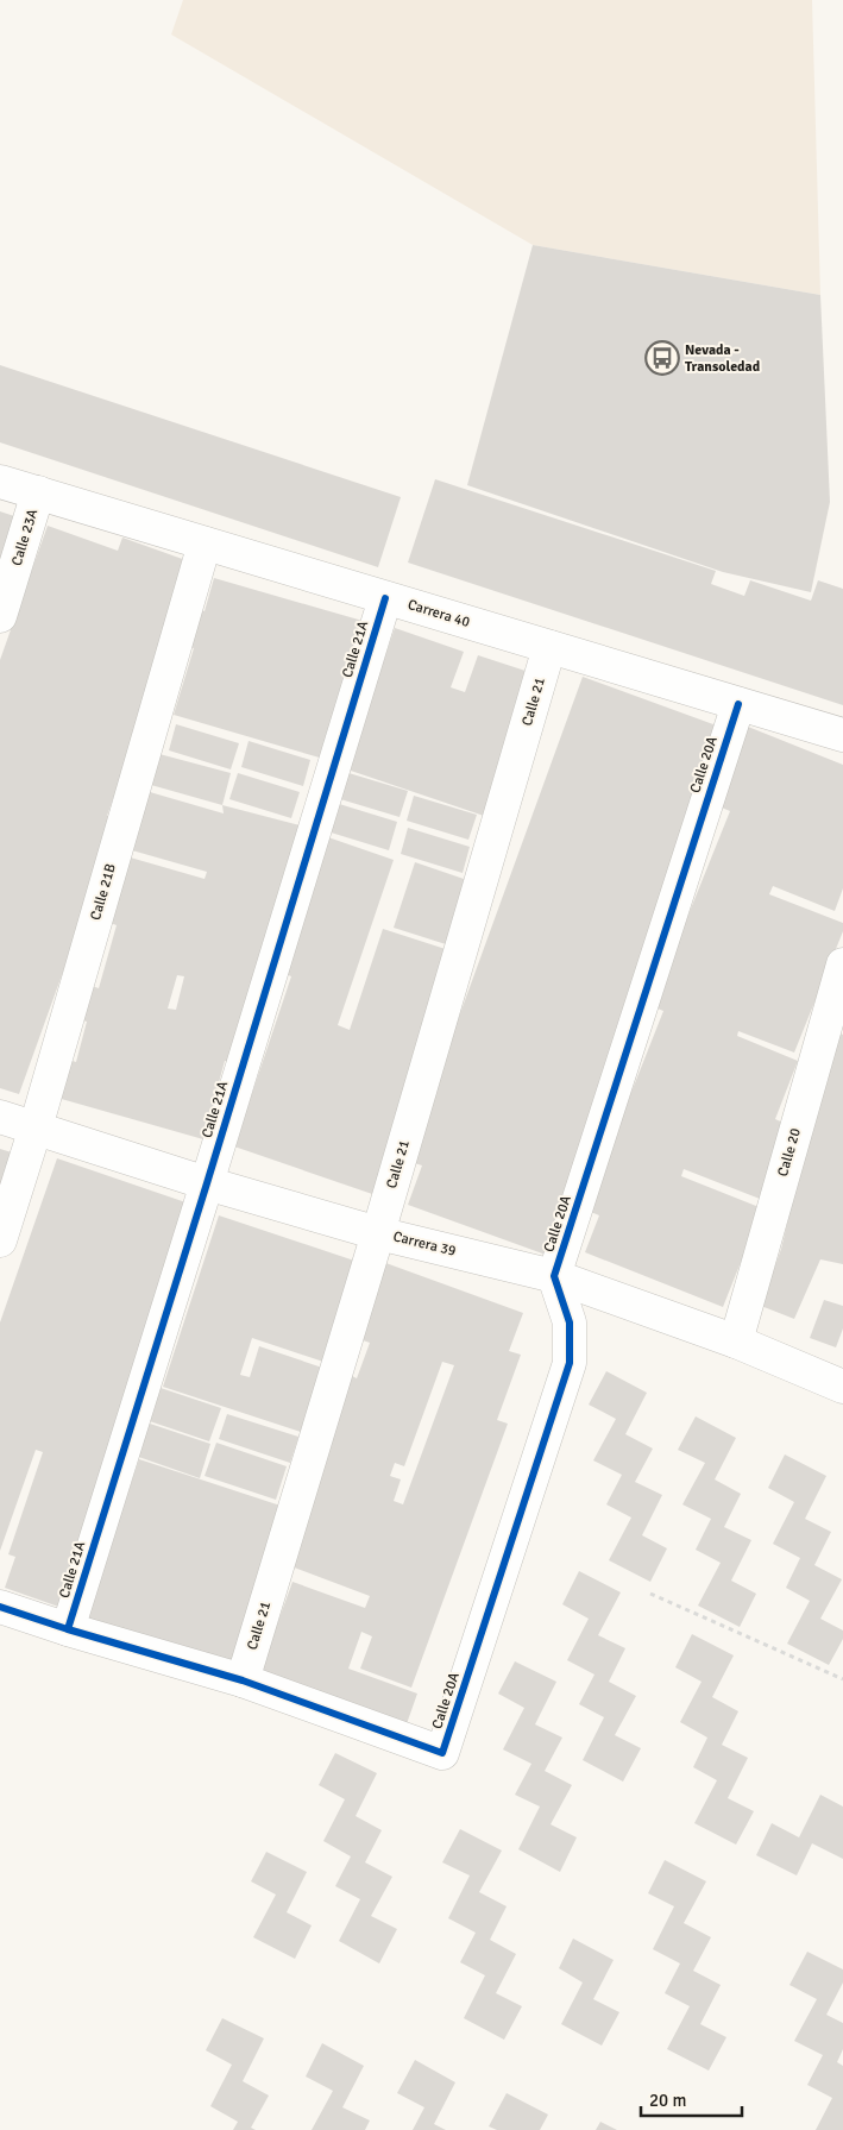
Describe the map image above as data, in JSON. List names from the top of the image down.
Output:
{
  "streets": {
    "street": [
      "Calle 23A",
      "Carrera 40",
      "Calle 21A",
      "Calle 21",
      "Calle 20A",
      "Calle 21B",
      "Calle 20",
      "Carrera 39"
    ]
  },
  "crossings": [
    ["Calle 23A", "Carrera 40"],
    ["Carrera 40", "Calle 21A"],
    ["Carrera 40", "Calle 21"],
    ["Carrera 40", "Calle 20A"],
    ["Carrera 40", "Calle 21B"],
    ["Calle 21A", "Carrera 39"],
    ["Calle 21", "Calle 20A"],
    ["Calle 21", "Carrera 39"],
    ["Calle 20A", "Carrera 39"],
    ["Calle 21B", "Carrera 39"],
    ["Calle 20", "Carrera 39"]
  ],
  "places": {
    "bus stop": ["Nevada - Transoledad"]
  },
  "scale_bar": "20 m"
}
